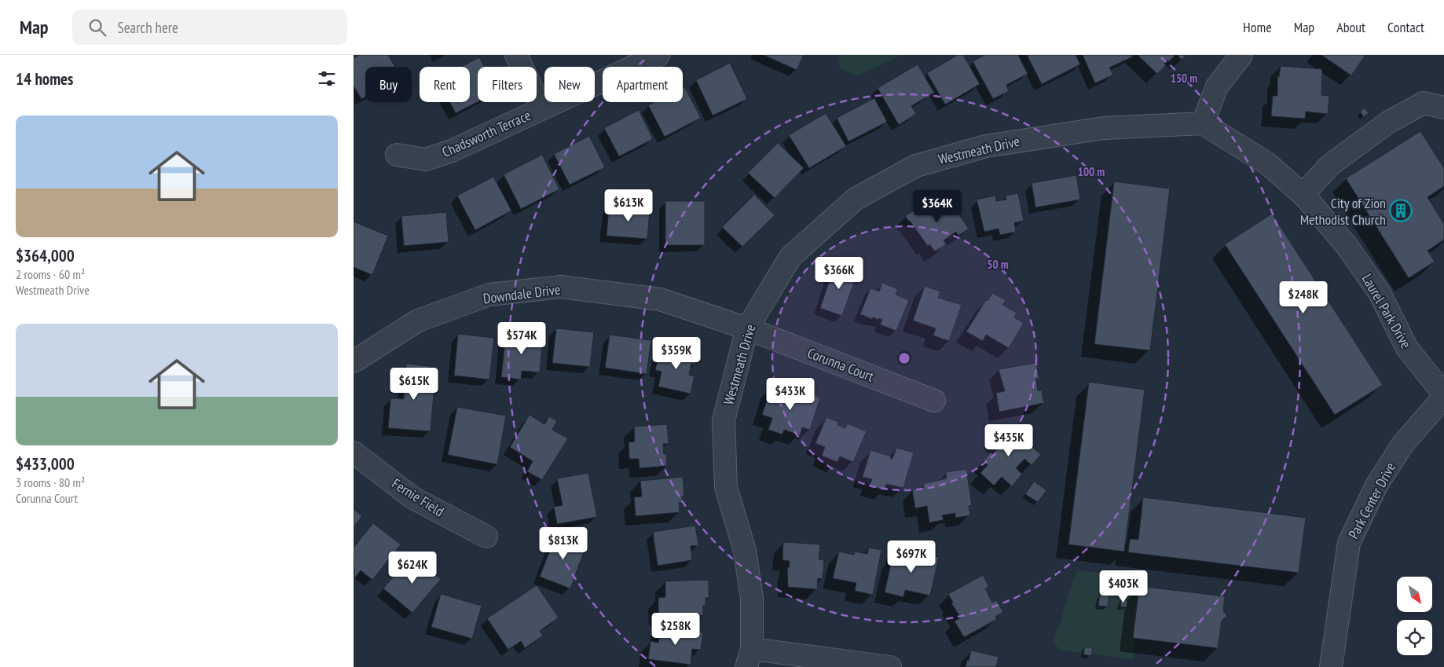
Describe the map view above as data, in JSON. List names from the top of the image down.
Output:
{
  "streets": {
    "street": [
      "Chadsworth Terrace",
      "Westmeath Drive",
      "Downdale Drive",
      "Laurel Park Drive",
      "Corunna Court",
      "Fernie Field",
      "Park Center Drive"
    ]
  },
  "crossings": [
    ["Westmeath Drive", "Downdale Drive"],
    ["Westmeath Drive", "Laurel Park Drive"],
    ["Westmeath Drive", "Corunna Court"],
    ["Downdale Drive", "Corunna Court"],
    ["Laurel Park Drive", "Park Center Drive"]
  ],
  "places": {
    "building": ["City of Zion Methodist Church"]
  },
  "north": "bottom right",
  "page": {
    "header": "Map",
    "search": "Search here",
    "nav": [
      "Home",
      "Map",
      "About",
      "Contact"
    ],
    "heading": "14 homes",
    "chip": [
      "Buy",
      "Rent",
      "Filters",
      "New",
      "Apartment"
    ],
    "list": [
      {
        "name": "$364,000",
        "note": "2 rooms · 60 m² · Westmeath Drive"
      },
      {
        "name": "$433,000",
        "note": "3 rooms · 80 m² · Corunna Court"
      }
    ],
    "price": [
      "$613K",
      "$364K",
      "$366K",
      "$248K",
      "$574K",
      "$359K",
      "$615K",
      "$433K",
      "$435K",
      "$813K",
      "$697K",
      "$624K",
      "$403K",
      "$258K"
    ]
  },
  "rings": ["150 m", "100 m", "50 m"]
}
